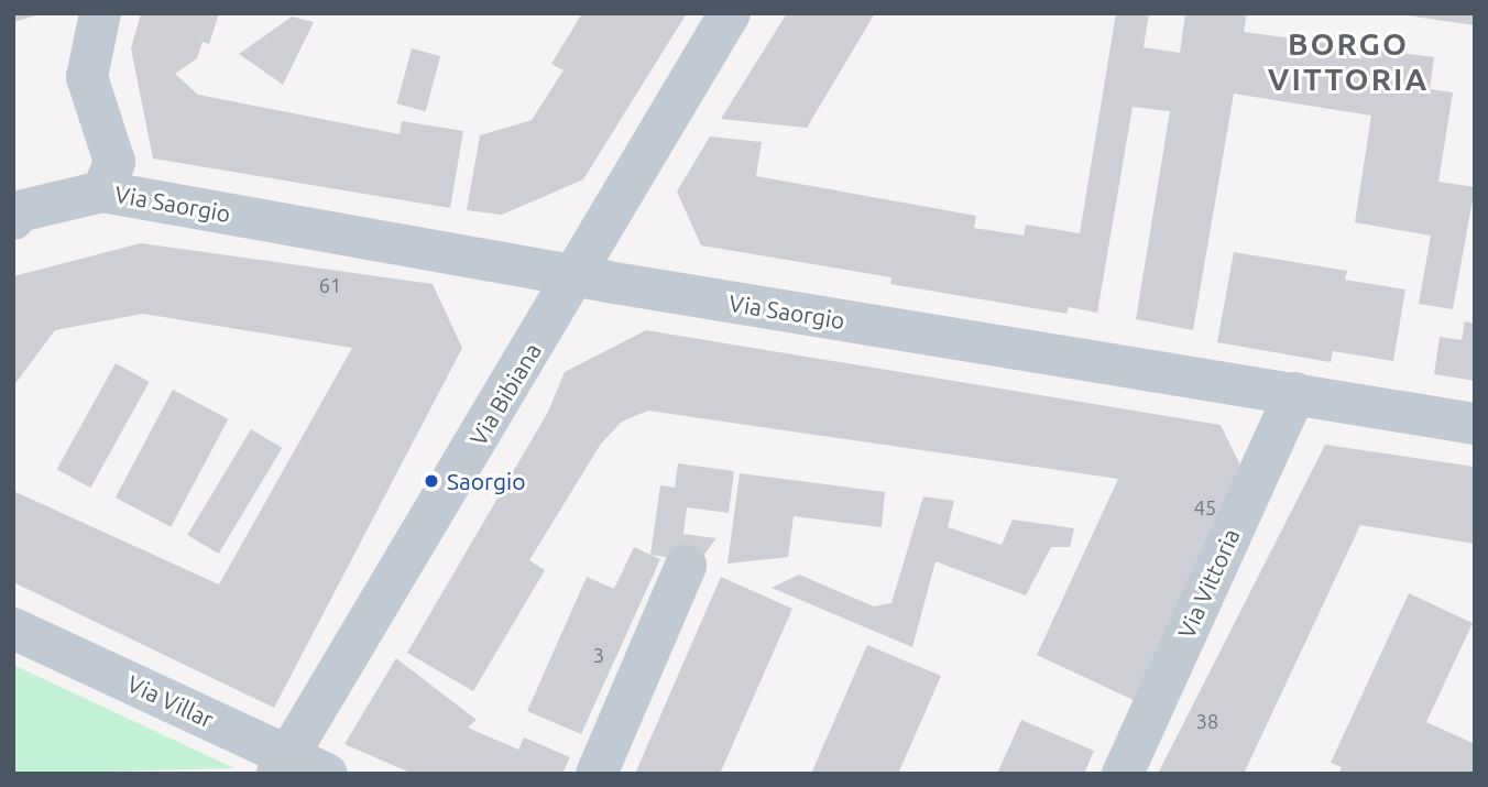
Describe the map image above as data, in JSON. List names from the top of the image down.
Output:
{
  "streets": {
    "street": [
      "Via Saorgio",
      "Via Bibiana",
      "Via Vittoria",
      "Via Villar"
    ]
  },
  "crossings": [
    ["Via Saorgio", "Via Bibiana"],
    ["Via Saorgio", "Via Vittoria"],
    ["Via Bibiana", "Via Villar"]
  ],
  "districts": ["BORGO VITTORIA"],
  "places": ["Saorgio"],
  "house_numbers": [
    "61",
    "45",
    "3",
    "38"
  ]
}
